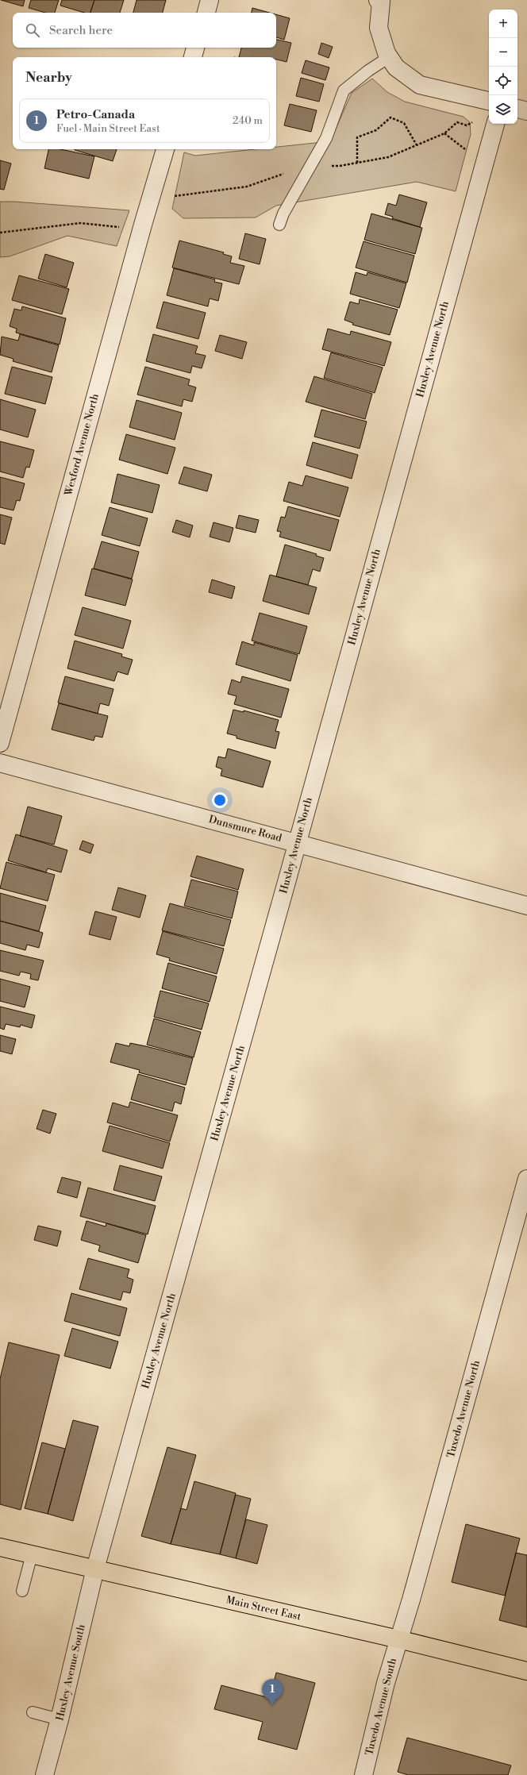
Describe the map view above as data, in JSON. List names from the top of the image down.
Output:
{
  "streets": {
    "main road": ["Main Street East"],
    "street": [
      "Huxley Avenue North",
      "Wexford Avenue North",
      "Dunsmure Road",
      "Tuxedo Avenue North",
      "Huxley Avenue South",
      "Tuxedo Avenue South"
    ]
  },
  "crossings": [
    ["Huxley Avenue North", "Dunsmure Road"],
    ["Huxley Avenue North", "Main Street East"],
    ["Huxley Avenue North", "Huxley Avenue South"],
    ["Tuxedo Avenue North", "Main Street East"],
    ["Tuxedo Avenue North", "Tuxedo Avenue South"],
    ["Main Street East", "Huxley Avenue South"],
    ["Main Street East", "Tuxedo Avenue South"]
  ],
  "page": {
    "map_buttons": ["+", "−"],
    "search": "Search here",
    "heading": "Nearby",
    "list": [
      {
        "mark": "1",
        "name": "Petro-Canada",
        "note": "Fuel · Main Street East",
        "value": "240 m"
      }
    ],
    "pins": "1"
  }
}
